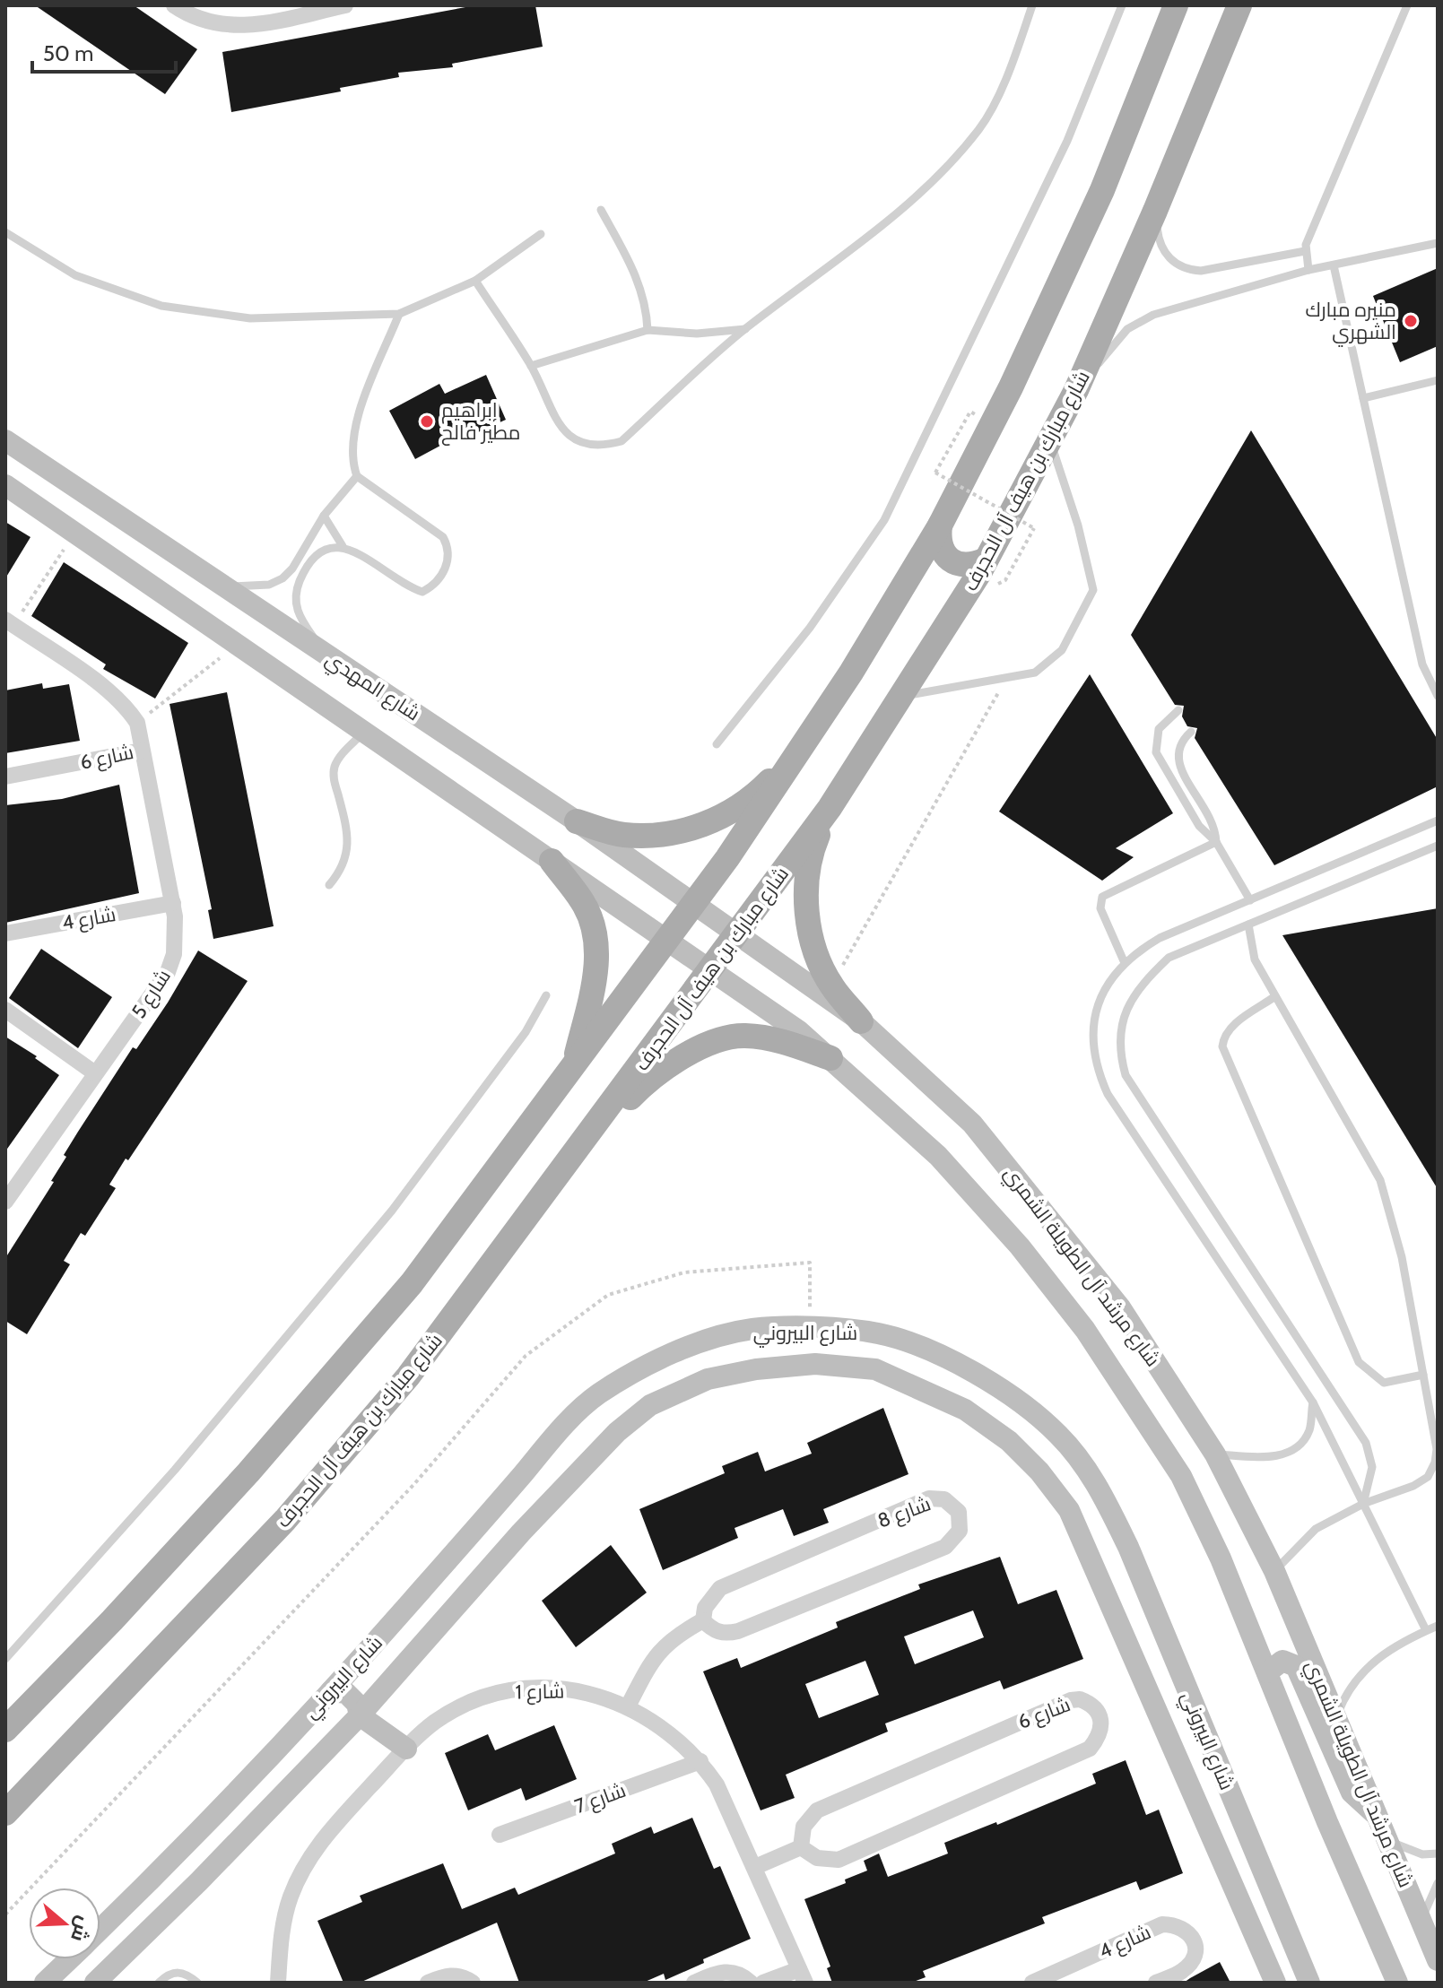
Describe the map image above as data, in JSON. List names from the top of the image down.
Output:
{
  "streets": {
    "main road": [
      "شارع مبارك بن هيف آل الحجرف",
      "شارع المهدي",
      "شارع مرشد آل الطويلة الشمري",
      "شارع البيروني"
    ],
    "street": [
      "شارع 6",
      "شارع 4",
      "شارع 5",
      "شارع 8",
      "شارع 1",
      "شارع 7"
    ]
  },
  "crossings": [
    ["شارع مبارك بن هيف آل الحجرف", "شارع المهدي"],
    ["شارع مبارك بن هيف آل الحجرف", "شارع مرشد آل الطويلة الشمري"],
    ["شارع المهدي", "شارع مرشد آل الطويلة الشمري"],
    ["شارع 6", "شارع 5"],
    ["شارع 4", "شارع 5"],
    ["شارع 1", "شارع 7"]
  ],
  "places": ["منيره مبارك الشهري", "إبراهيم مطير فالح"],
  "scale_bar": "50 m",
  "north": "right"
}
